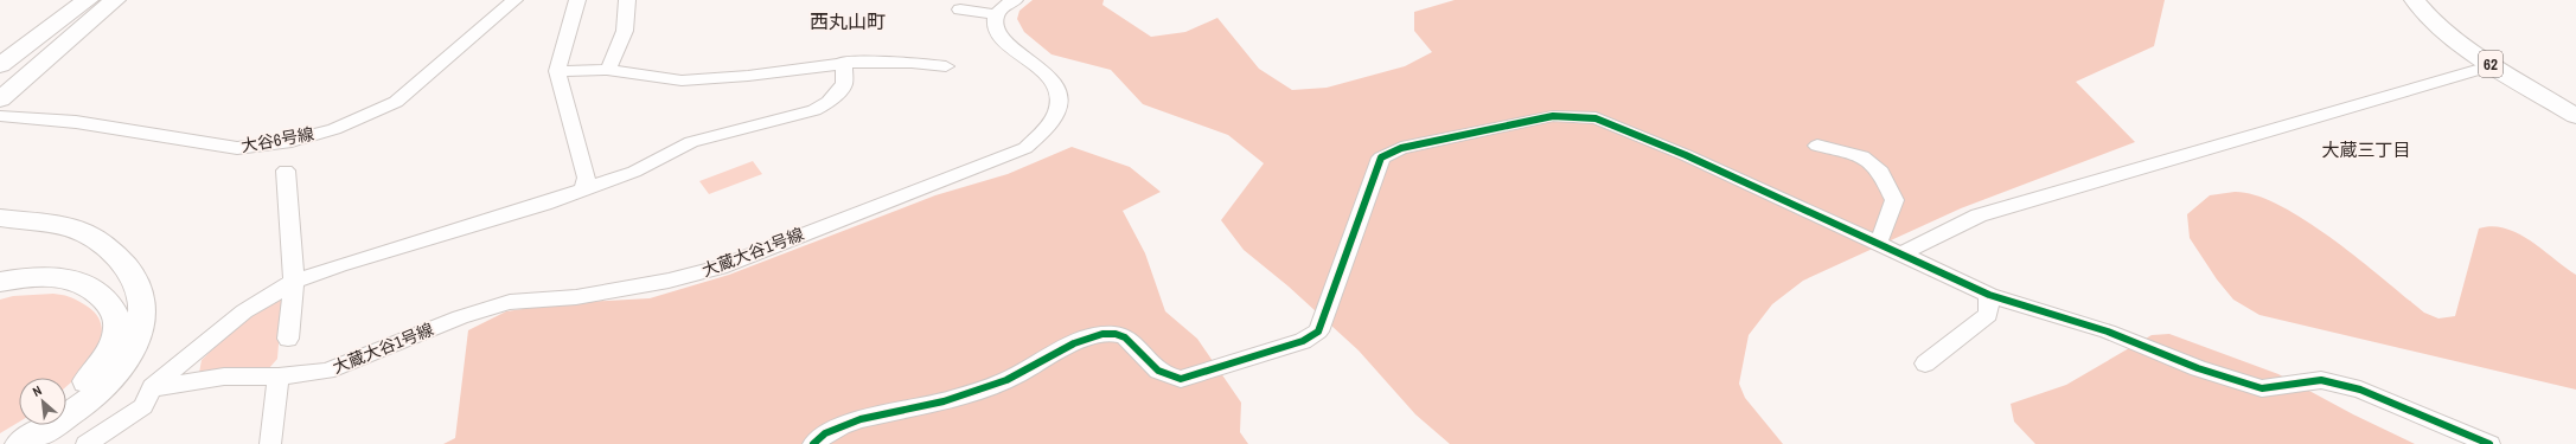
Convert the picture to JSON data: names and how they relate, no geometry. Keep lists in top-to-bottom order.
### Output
{
  "streets": {
    "main road": ["62"],
    "street": ["大谷6号線", "大蔵大谷1号線"]
  },
  "districts": ["西丸山町", "大蔵三丁目"],
  "north": "top left"
}
